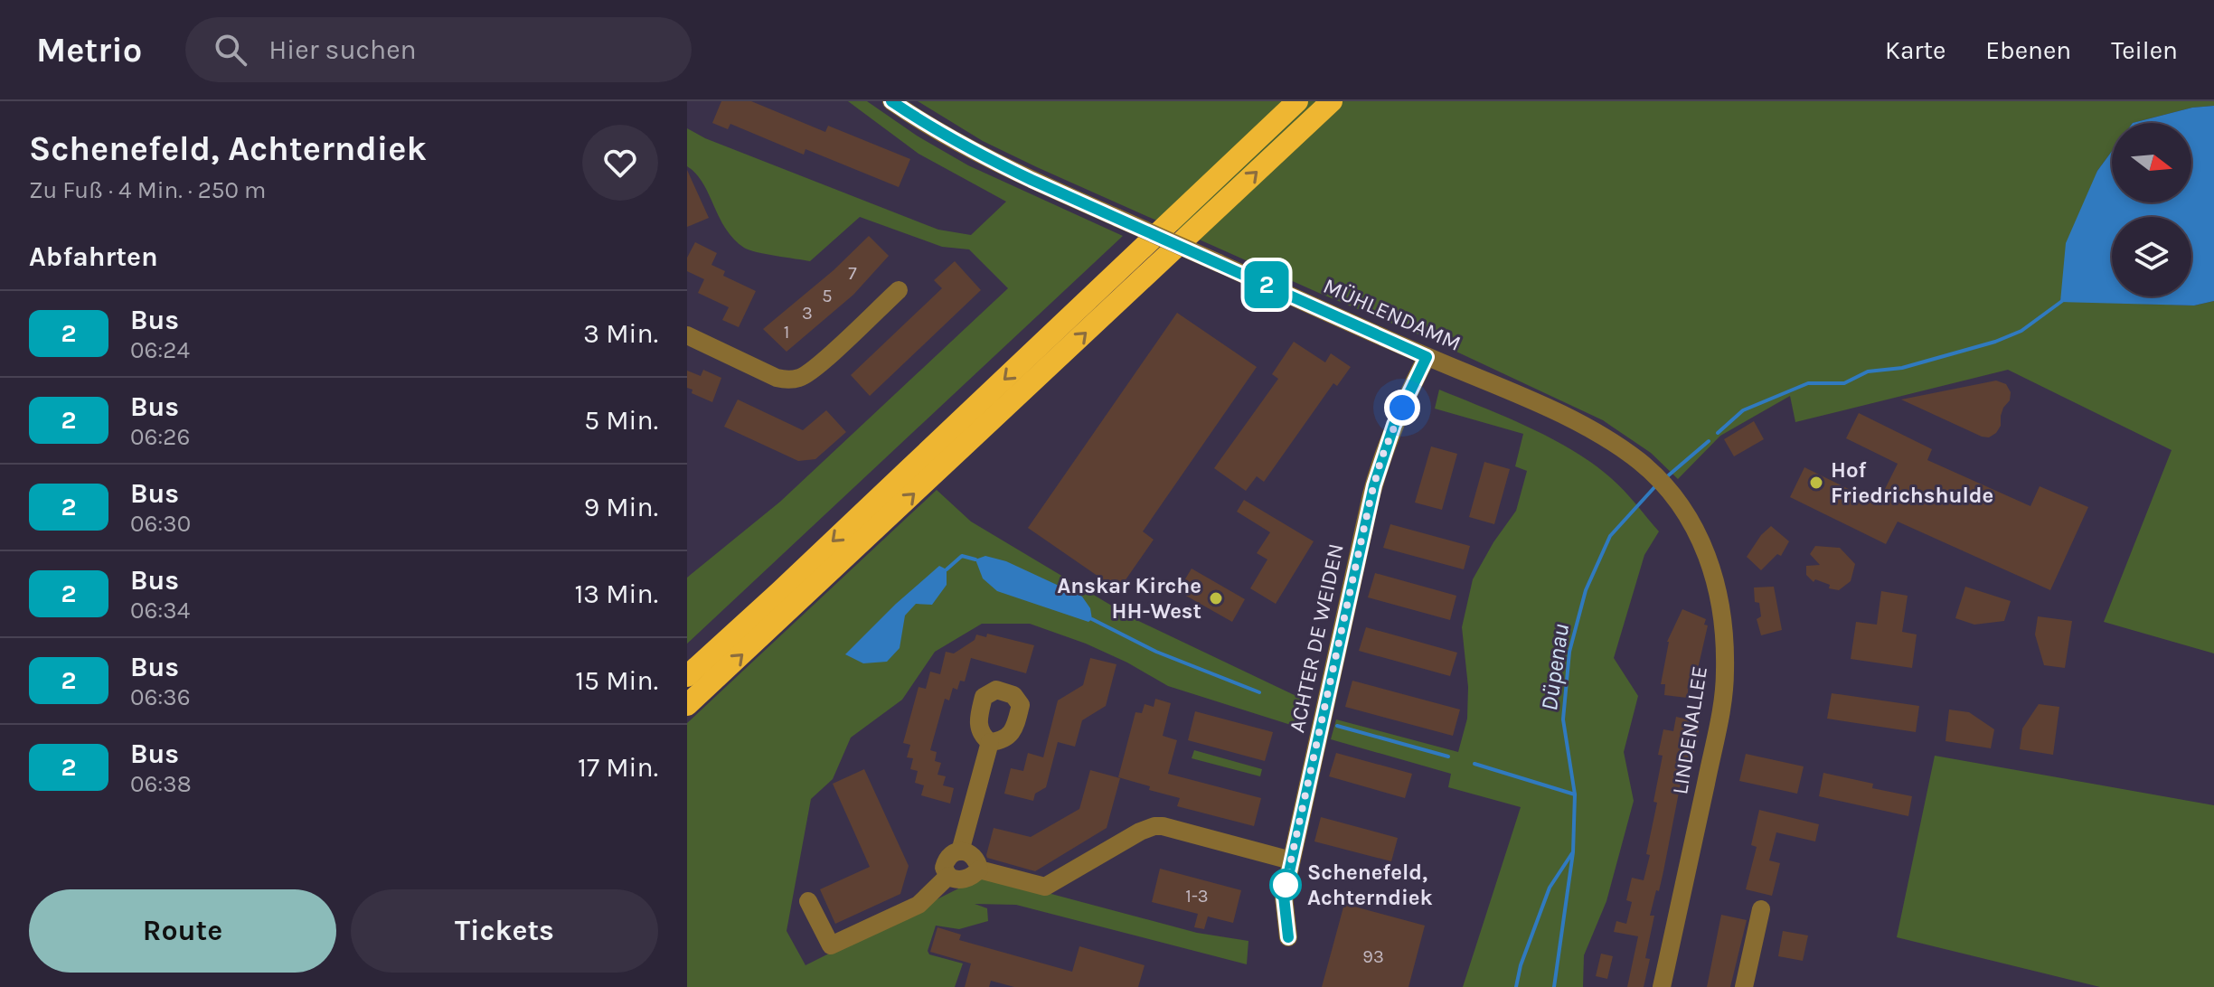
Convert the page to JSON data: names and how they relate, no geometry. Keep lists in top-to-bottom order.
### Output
{
  "streets": {
    "street": ["MÜHLENDAMM", "ACHTER DE WEIDEN", "LINDENALLEE"]
  },
  "crossings": [
    ["MÜHLENDAMM", "ACHTER DE WEIDEN"],
    ["MÜHLENDAMM", "LINDENALLEE"]
  ],
  "water": ["Düpenau"],
  "places": ["Hof Friedrichshulde", "Anskar Kirche HH-West", "Schenefeld, Achterndiek"],
  "lines": ["bus line 2"],
  "house_numbers": [
    "7",
    "5",
    "3",
    "1",
    "1-3",
    "93"
  ],
  "north": "right",
  "page": {
    "header": "Metrio",
    "search": "Hier suchen",
    "nav": ["Karte", "Ebenen", "Teilen"],
    "heading": [
      ["Schenefeld, Achterndiek", "Zu Fuß · 4 Min. · 250 m"],
      "Abfahrten"
    ],
    "on_map": "2",
    "list": [
      {
        "mark": "2",
        "name": "Bus",
        "note": "06:24",
        "value": "3 Min."
      },
      {
        "mark": "2",
        "name": "Bus",
        "note": "06:26",
        "value": "5 Min."
      },
      {
        "mark": "2",
        "name": "Bus",
        "note": "06:30",
        "value": "9 Min."
      },
      {
        "mark": "2",
        "name": "Bus",
        "note": "06:34",
        "value": "13 Min."
      },
      {
        "mark": "2",
        "name": "Bus",
        "note": "06:36",
        "value": "15 Min."
      },
      {
        "mark": "2",
        "name": "Bus",
        "note": "06:38",
        "value": "17 Min."
      }
    ],
    "buttons": ["Route", "Tickets"]
  }
}
